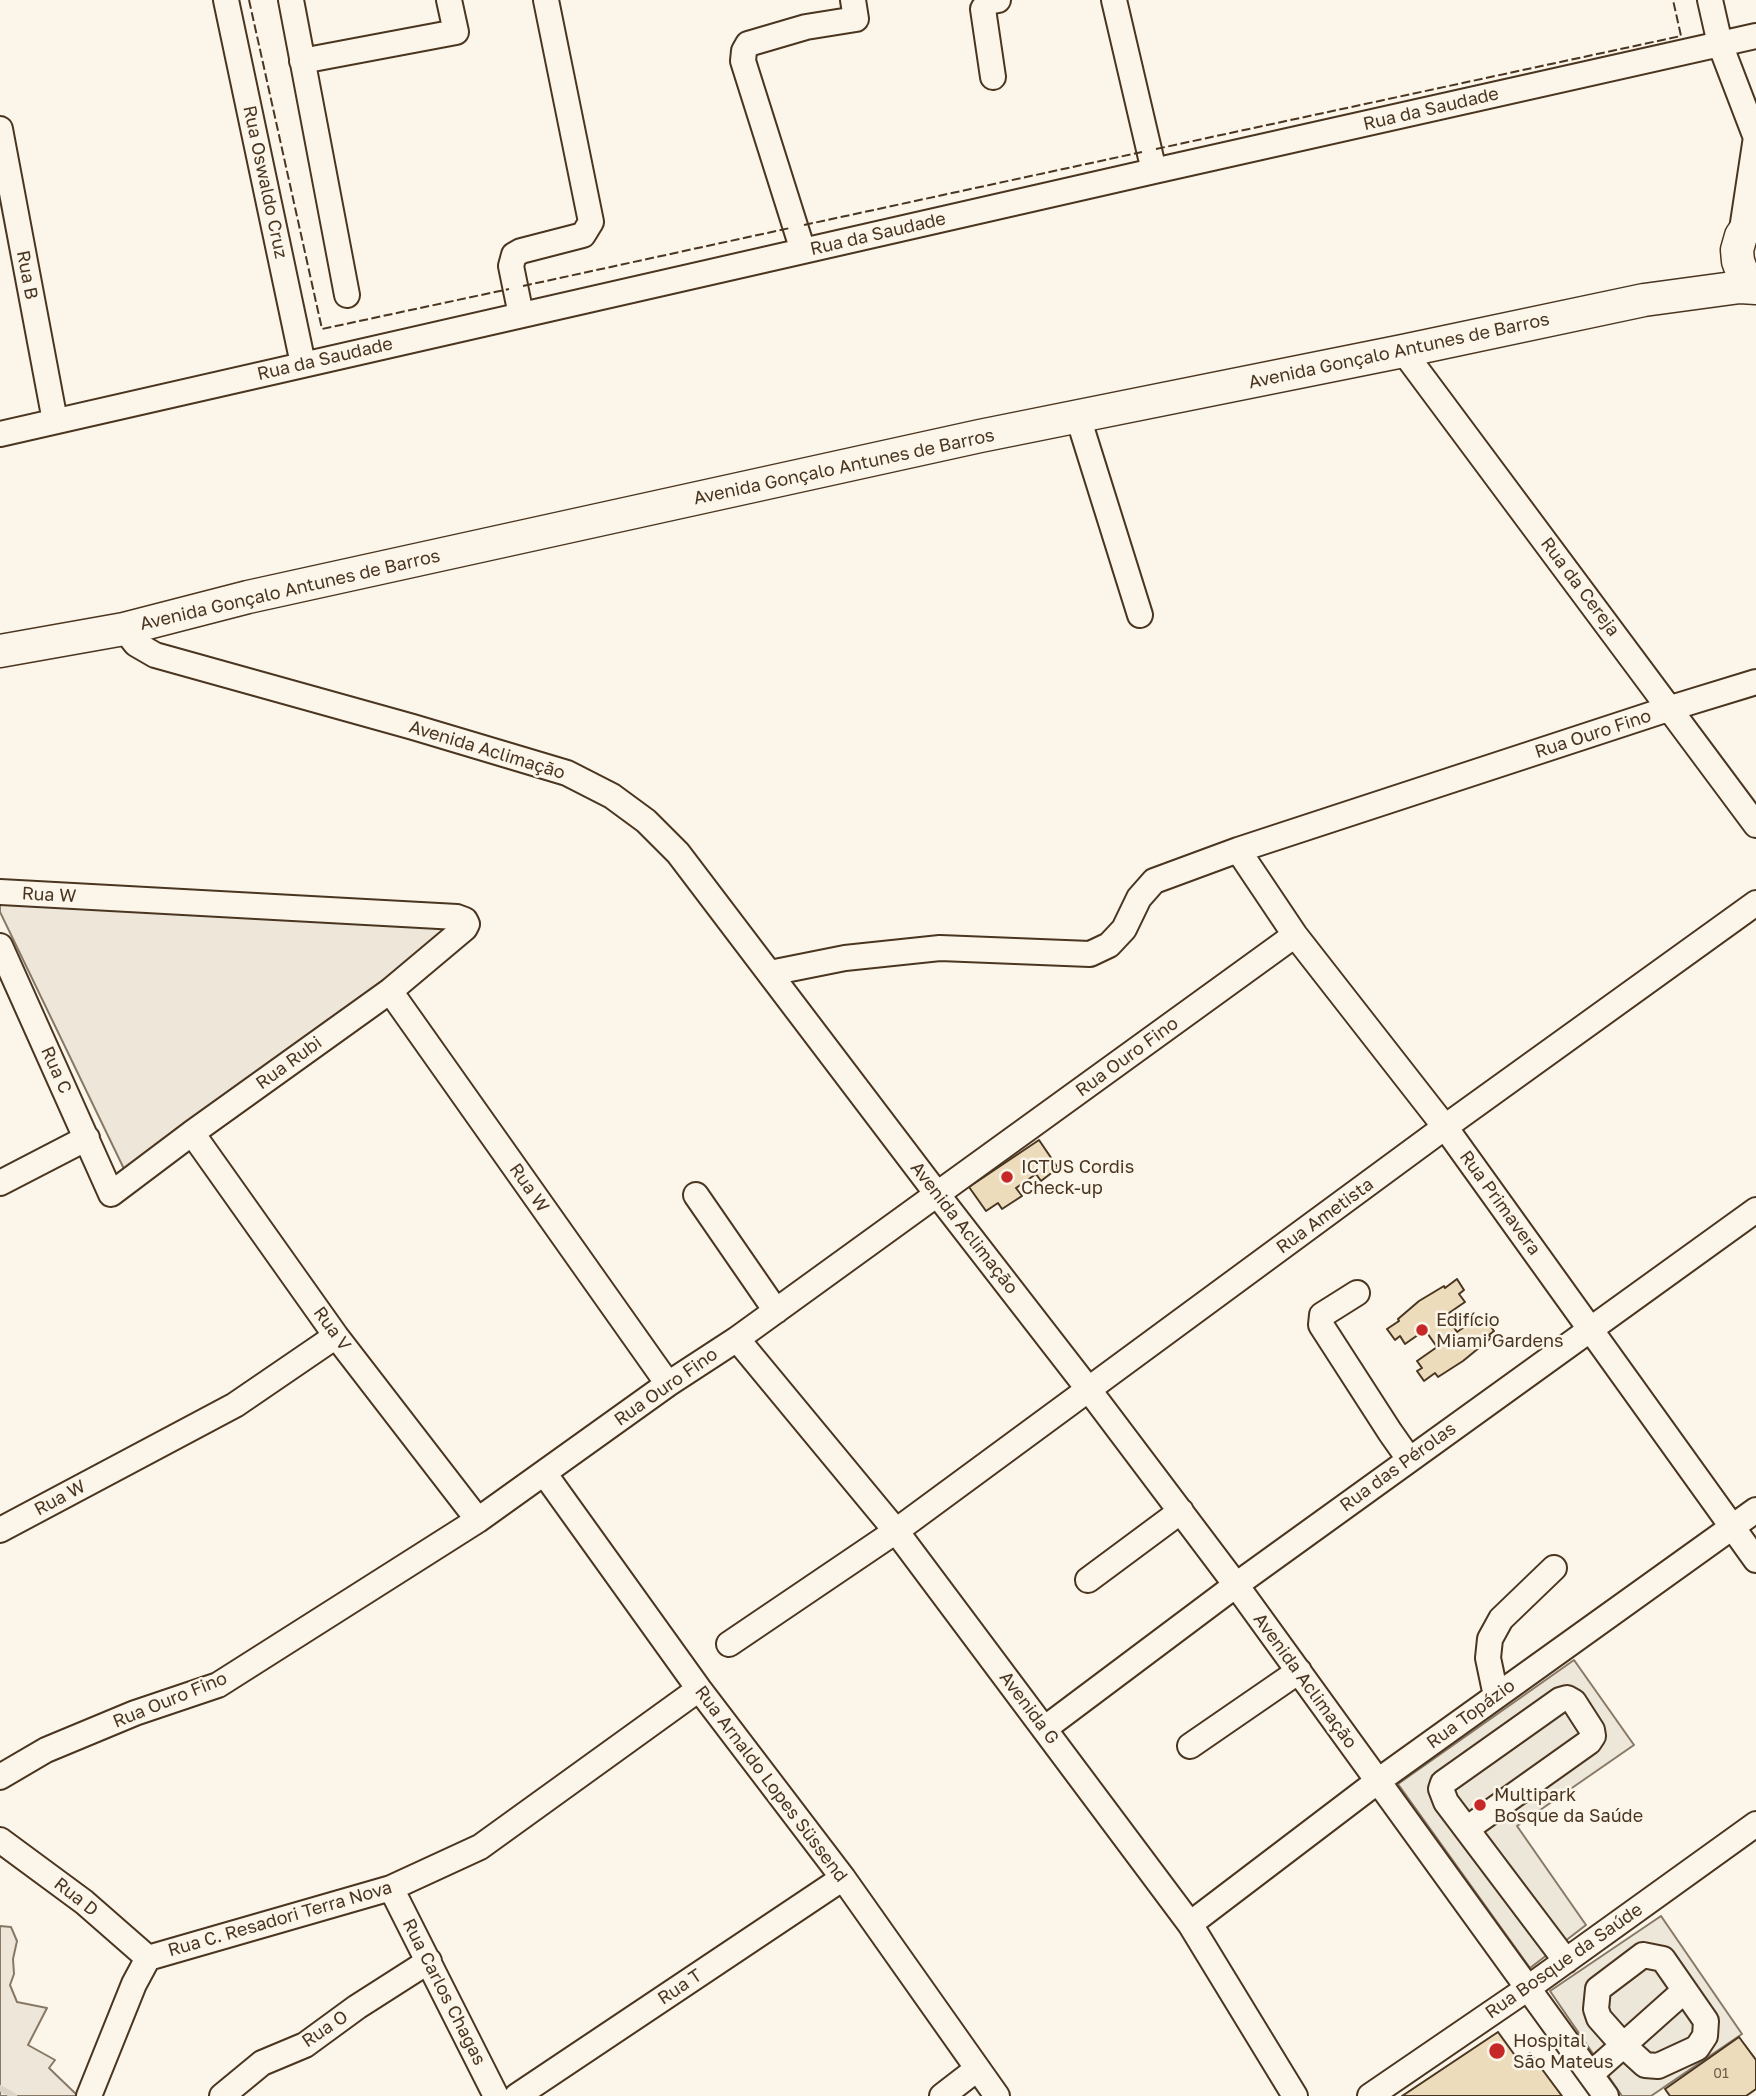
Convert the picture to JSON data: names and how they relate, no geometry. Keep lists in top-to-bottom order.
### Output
{
  "streets": {
    "main road": ["Avenida Gonçalo Antunes de Barros"],
    "street": [
      "Rua da Saudade",
      "Rua Oswaldo Cruz",
      "Rua B",
      "Rua da Cereja",
      "Rua Ouro Fino",
      "Avenida Aclimação",
      "Rua W",
      "Rua Rubi",
      "Rua C",
      "Rua Primavera",
      "Rua Ametista",
      "Rua V",
      "Rua das Pérolas",
      "Avenida G",
      "Rua Topázio",
      "Rua Arnaldo Lopes Süssend",
      "Rua D",
      "Rua C. Resadori Terra Nova",
      "Rua Bosque da Saúde",
      "Rua T",
      "Rua Carlos Chagas",
      "Rua O"
    ]
  },
  "crossings": [
    ["Rua da Saudade", "Rua Oswaldo Cruz"],
    ["Rua da Saudade", "Rua B"],
    ["Avenida Gonçalo Antunes de Barros", "Rua da Cereja"],
    ["Avenida Gonçalo Antunes de Barros", "Avenida Aclimação"],
    ["Rua da Cereja", "Rua Ouro Fino"],
    ["Rua Ouro Fino", "Avenida Aclimação"],
    ["Rua Ouro Fino", "Rua W"],
    ["Rua Ouro Fino", "Rua Primavera"],
    ["Rua Ouro Fino", "Rua V"],
    ["Rua Ouro Fino", "Avenida G"],
    ["Rua Ouro Fino", "Rua Arnaldo Lopes Süssend"],
    ["Avenida Aclimação", "Rua Ametista"],
    ["Avenida Aclimação", "Rua das Pérolas"],
    ["Avenida Aclimação", "Rua Topázio"],
    ["Avenida Aclimação", "Rua Bosque da Saúde"],
    ["Rua W", "Rua Rubi"],
    ["Rua W", "Rua V"],
    ["Rua Rubi", "Rua C"],
    ["Rua Rubi", "Rua V"],
    ["Rua Primavera", "Rua Ametista"],
    ["Rua Primavera", "Rua das Pérolas"],
    ["Rua Primavera", "Rua Topázio"],
    ["Rua Ametista", "Avenida G"],
    ["Rua das Pérolas", "Avenida G"],
    ["Avenida G", "Rua Topázio"],
    ["Rua Arnaldo Lopes Süssend", "Rua C. Resadori Terra Nova"],
    ["Rua Arnaldo Lopes Süssend", "Rua T"],
    ["Rua D", "Rua C. Resadori Terra Nova"],
    ["Rua C. Resadori Terra Nova", "Rua Carlos Chagas"],
    ["Rua Carlos Chagas", "Rua O"]
  ],
  "places": [
    "ICTUS Cordis Check-up",
    "Edifício Miami Gardens",
    "Multipark Bosque da Saúde",
    "Hospital São Mateus"
  ],
  "house_numbers": ["01"]
}
